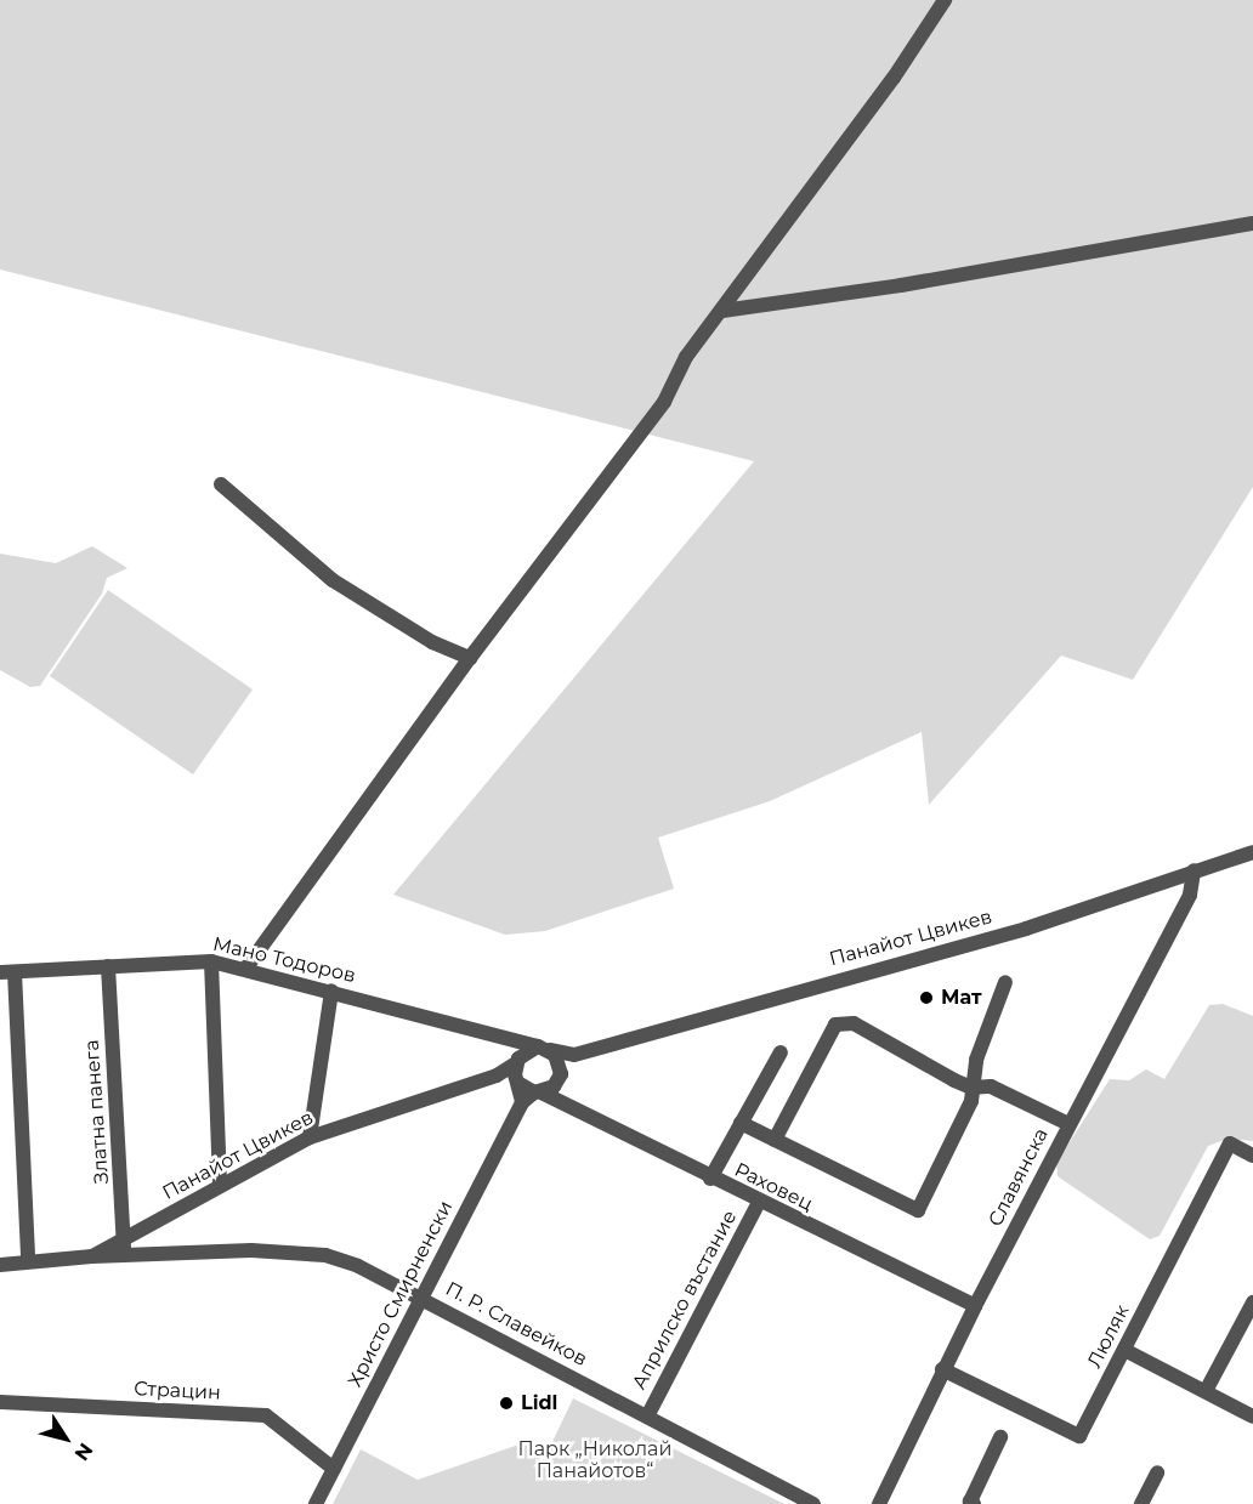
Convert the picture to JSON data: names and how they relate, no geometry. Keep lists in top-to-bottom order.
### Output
{
  "streets": {
    "street": [
      "Панайот Цвикев",
      "Мано Тодоров",
      "Златна панега",
      "Славянска",
      "Раховец",
      "Христо Смирненски",
      "Априлско въстание",
      "П. Р. Славейков",
      "Люляк",
      "Страцин"
    ]
  },
  "crossings": [
    ["Панайот Цвикев", "Мано Тодоров"],
    ["Панайот Цвикев", "Златна панега"],
    ["Панайот Цвикев", "Славянска"],
    ["Панайот Цвикев", "П. Р. Славейков"],
    ["Мано Тодоров", "Златна панега"],
    ["Златна панега", "П. Р. Славейков"],
    ["Славянска", "Раховец"],
    ["Славянска", "Люляк"],
    ["Раховец", "Христо Смирненски"],
    ["Раховец", "Априлско въстание"],
    ["Христо Смирненски", "П. Р. Славейков"],
    ["Христо Смирненски", "Страцин"],
    ["Априлско въстание", "П. Р. Славейков"]
  ],
  "parks": ["Парк „Николай Панайотов“"],
  "places": ["Мат", "Lidl"],
  "north": "bottom right"
}
